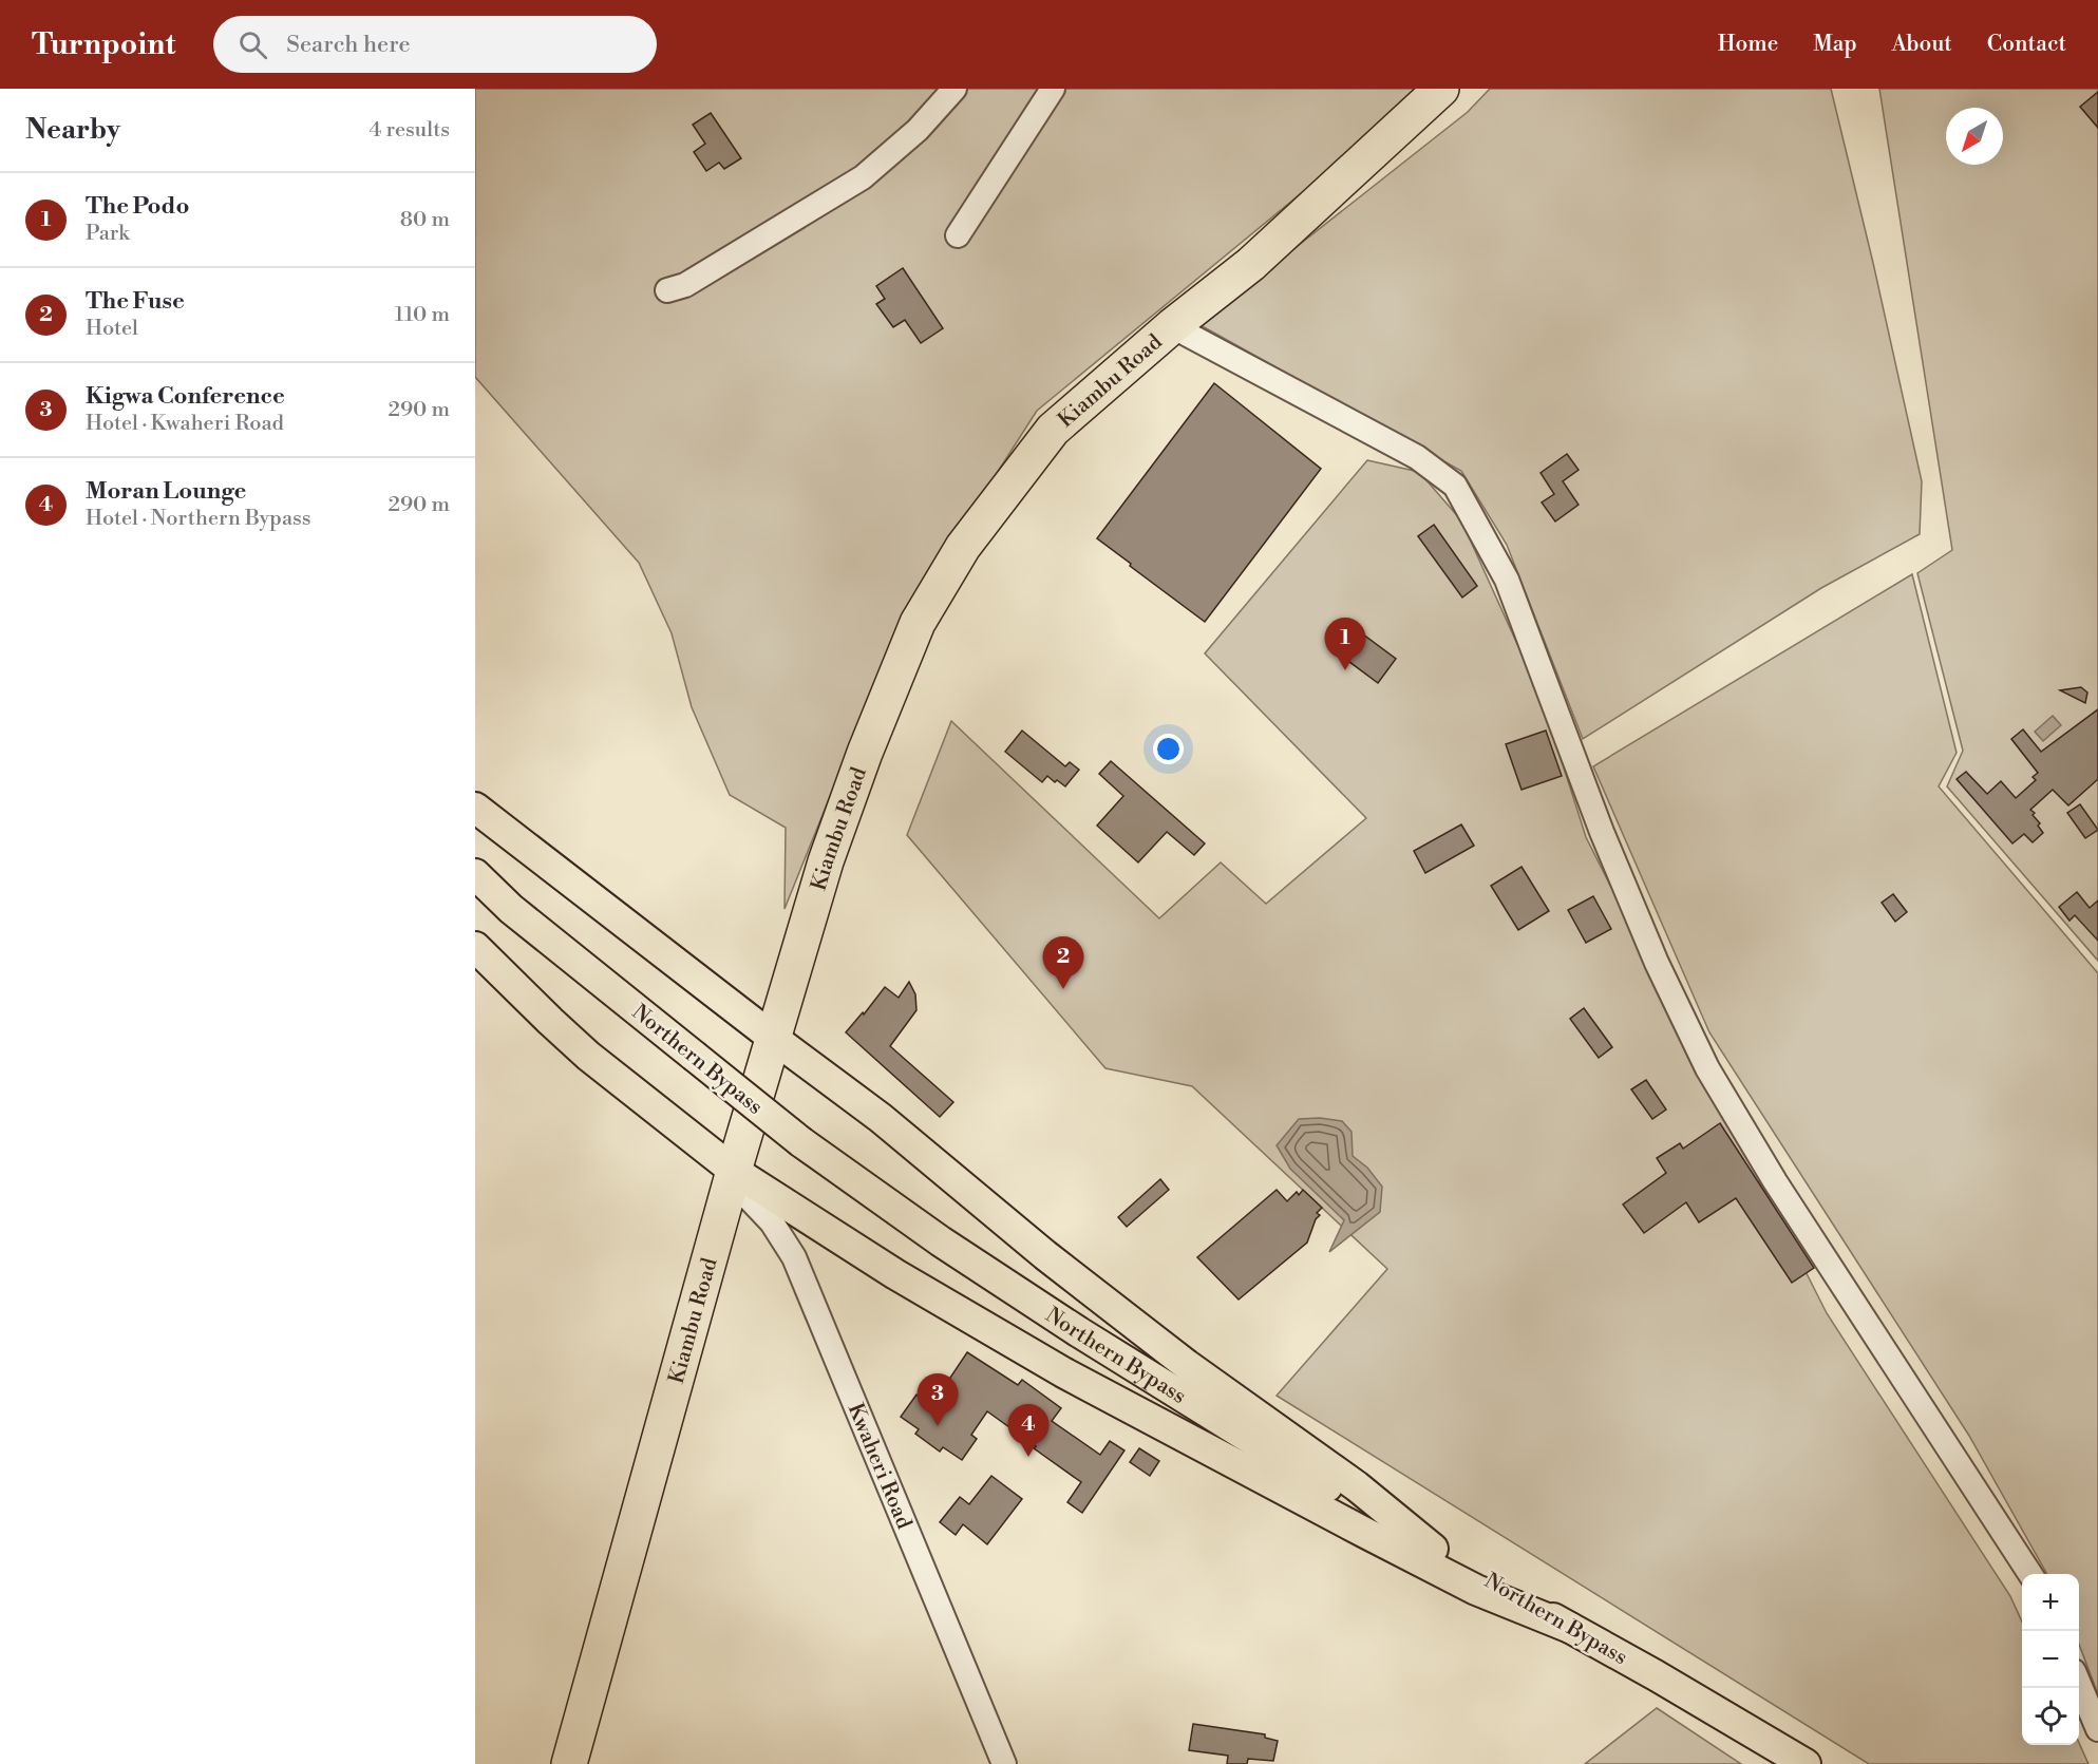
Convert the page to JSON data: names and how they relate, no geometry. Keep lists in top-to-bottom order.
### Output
{
  "streets": {
    "highway": ["Kiambu Road"],
    "main road": ["Northern Bypass"],
    "street": ["Kwaheri Road"]
  },
  "crossings": [
    ["Kiambu Road", "Kwaheri Road"]
  ],
  "north": "bottom left",
  "page": {
    "header": "Turnpoint",
    "search": "Search here",
    "nav": [
      "Home",
      "Map",
      "About",
      "Contact"
    ],
    "heading": ["Nearby", "4 results"],
    "list": [
      {
        "mark": "1",
        "name": "The Podo",
        "note": "Park",
        "value": "80 m"
      },
      {
        "mark": "2",
        "name": "The Fuse",
        "note": "Hotel",
        "value": "110 m"
      },
      {
        "mark": "3",
        "name": "Kigwa Conference",
        "note": "Hotel · Kwaheri Road",
        "value": "290 m"
      },
      {
        "mark": "4",
        "name": "Moran Lounge",
        "note": "Hotel · Northern Bypass",
        "value": "290 m"
      }
    ],
    "pins": [
      "1",
      "2",
      "3",
      "4"
    ],
    "map_buttons": ["+", "−"]
  }
}
